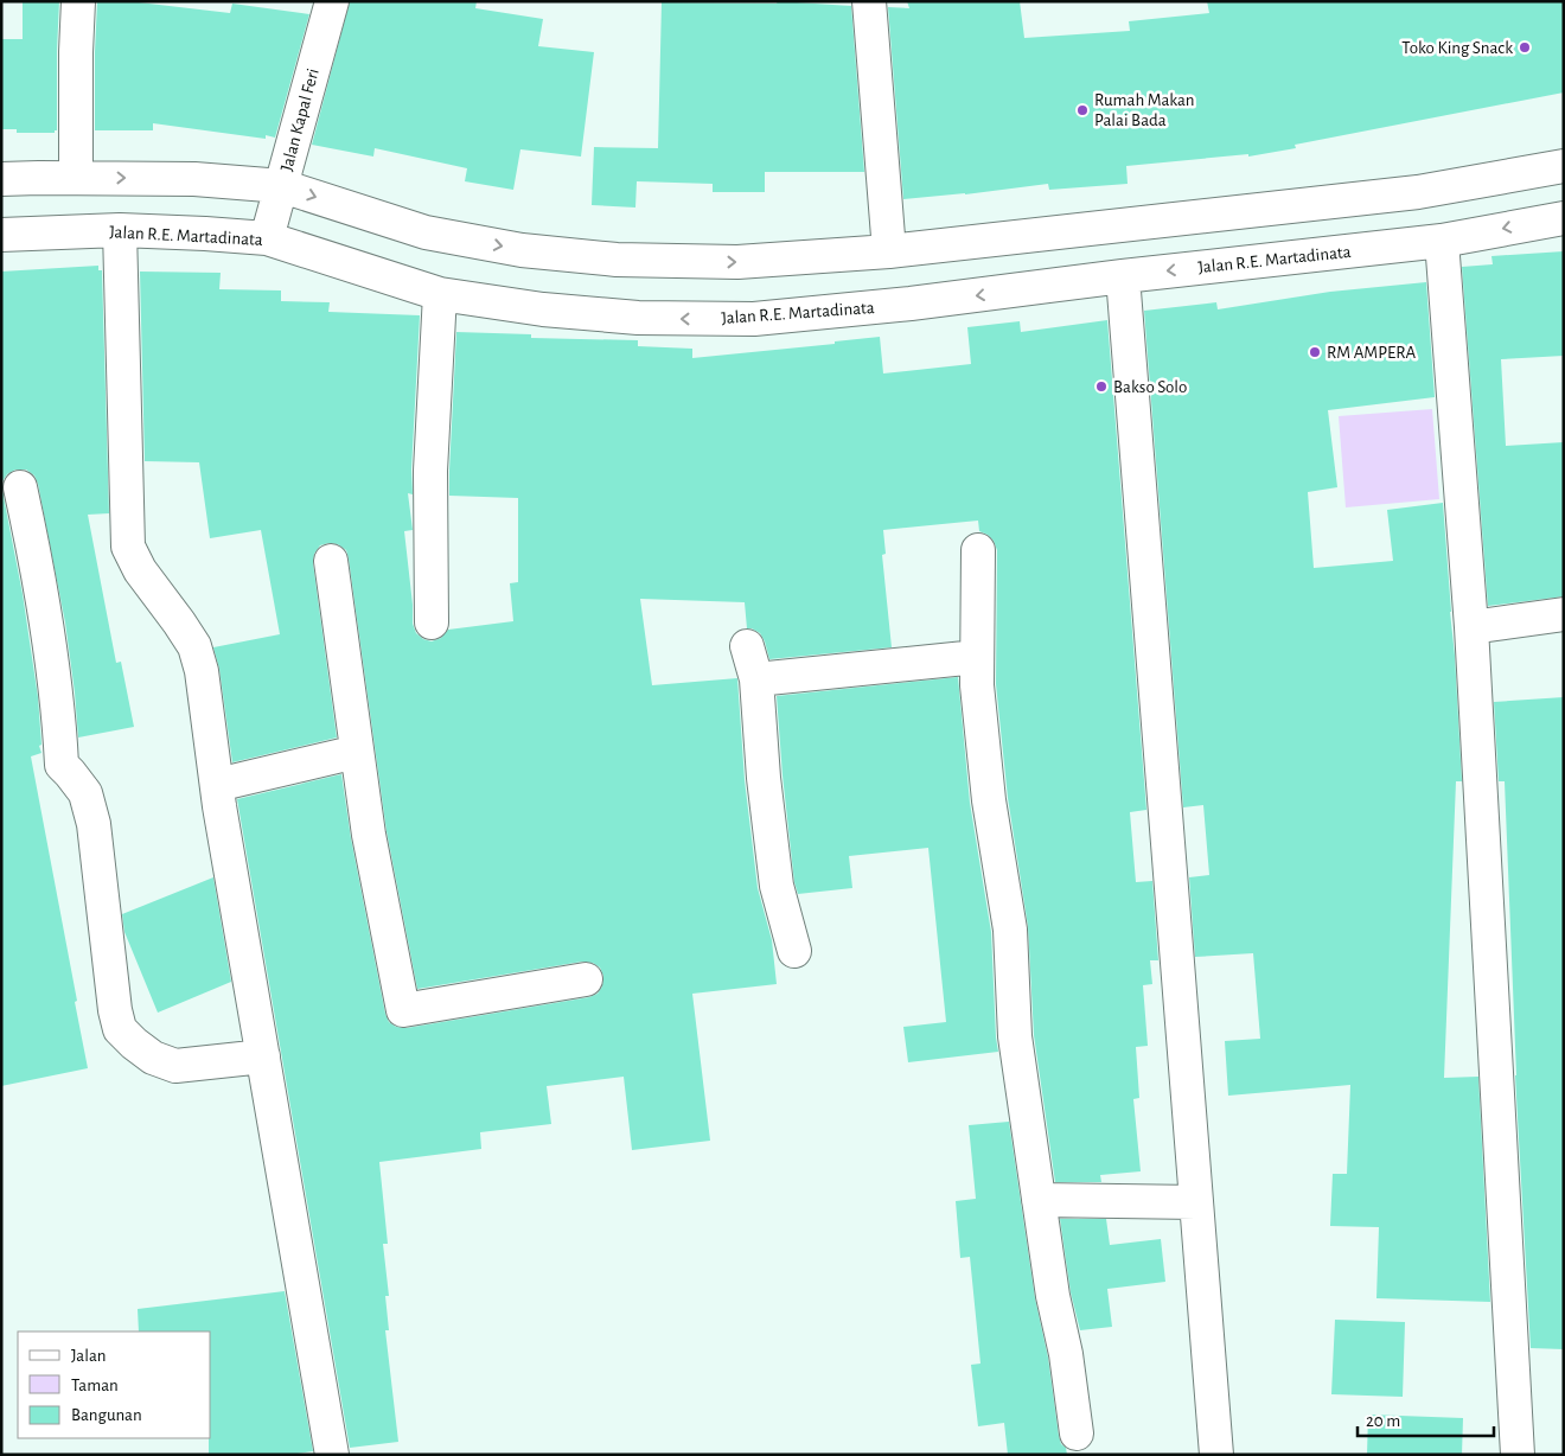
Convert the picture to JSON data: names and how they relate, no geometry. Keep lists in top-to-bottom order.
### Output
{
  "streets": {
    "street": ["Jalan Kapal Feri", "Jalan R.E. Martadinata"]
  },
  "crossings": [
    ["Jalan Kapal Feri", "Jalan R.E. Martadinata"]
  ],
  "places": [
    "Toko King Snack",
    "Rumah Makan Palai Bada",
    "RM AMPERA",
    "Bakso Solo"
  ],
  "legend": ["Jalan", "Taman", "Bangunan"],
  "scale_bar": "20 m"
}
